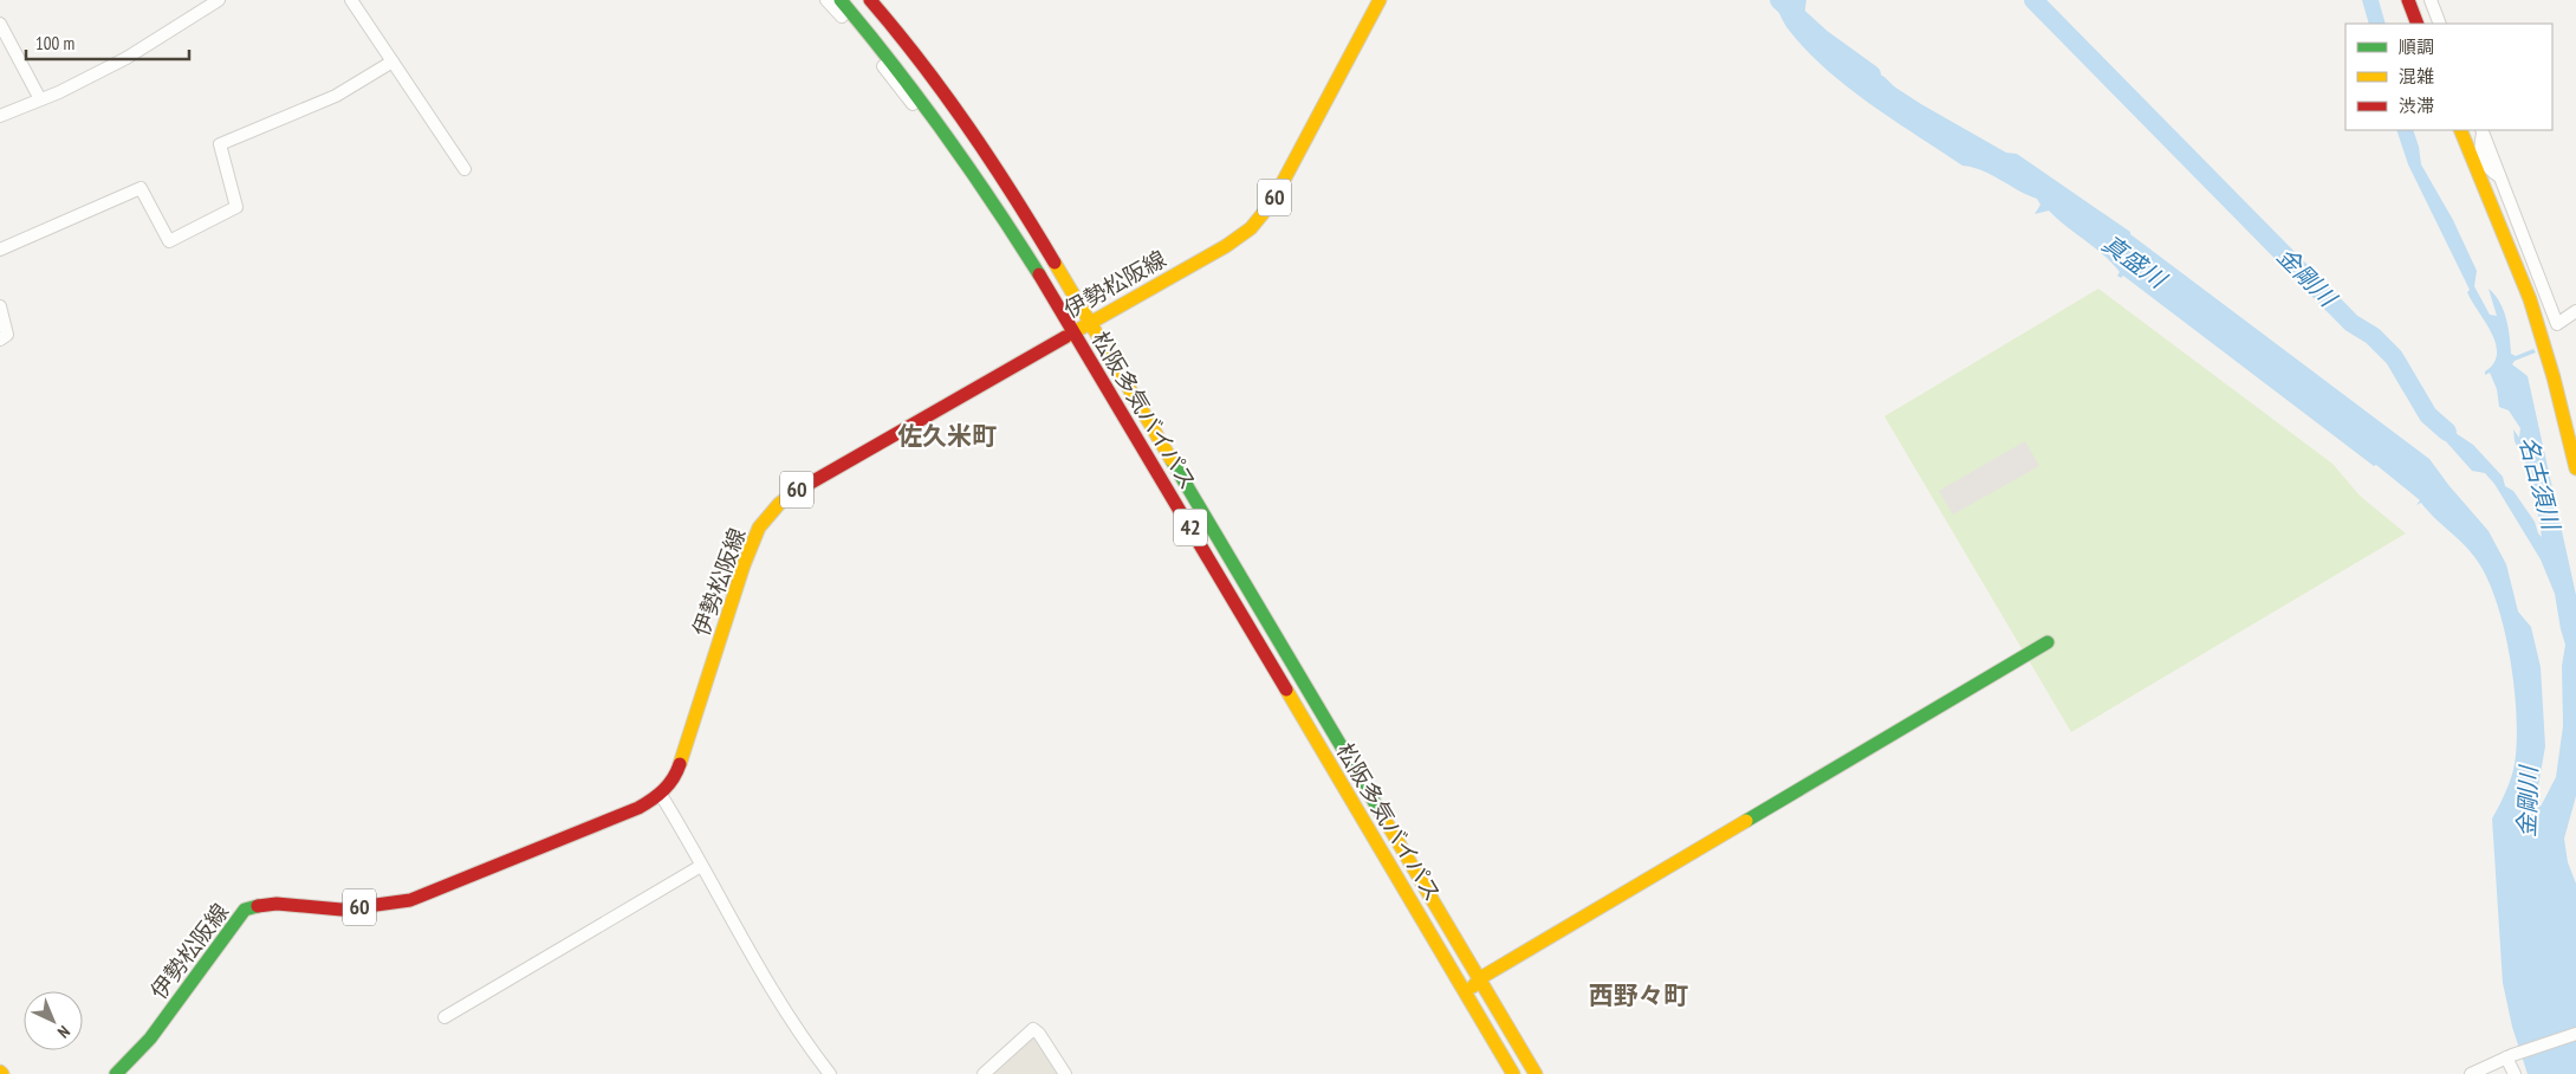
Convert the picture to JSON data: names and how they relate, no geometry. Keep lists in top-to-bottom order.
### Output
{
  "streets": {
    "main road": [
      "60",
      "伊勢松阪線",
      "松阪多気バイパス",
      "42"
    ]
  },
  "crossings": [
    ["伊勢松阪線", "松阪多気バイパス"]
  ],
  "districts": ["佐久米町", "西野々町"],
  "water": ["真盛川", "金剛川", "名古須川"],
  "legend": ["順調", "混雑", "渋滞"],
  "scale_bar": "100 m",
  "north": "bottom right"
}
